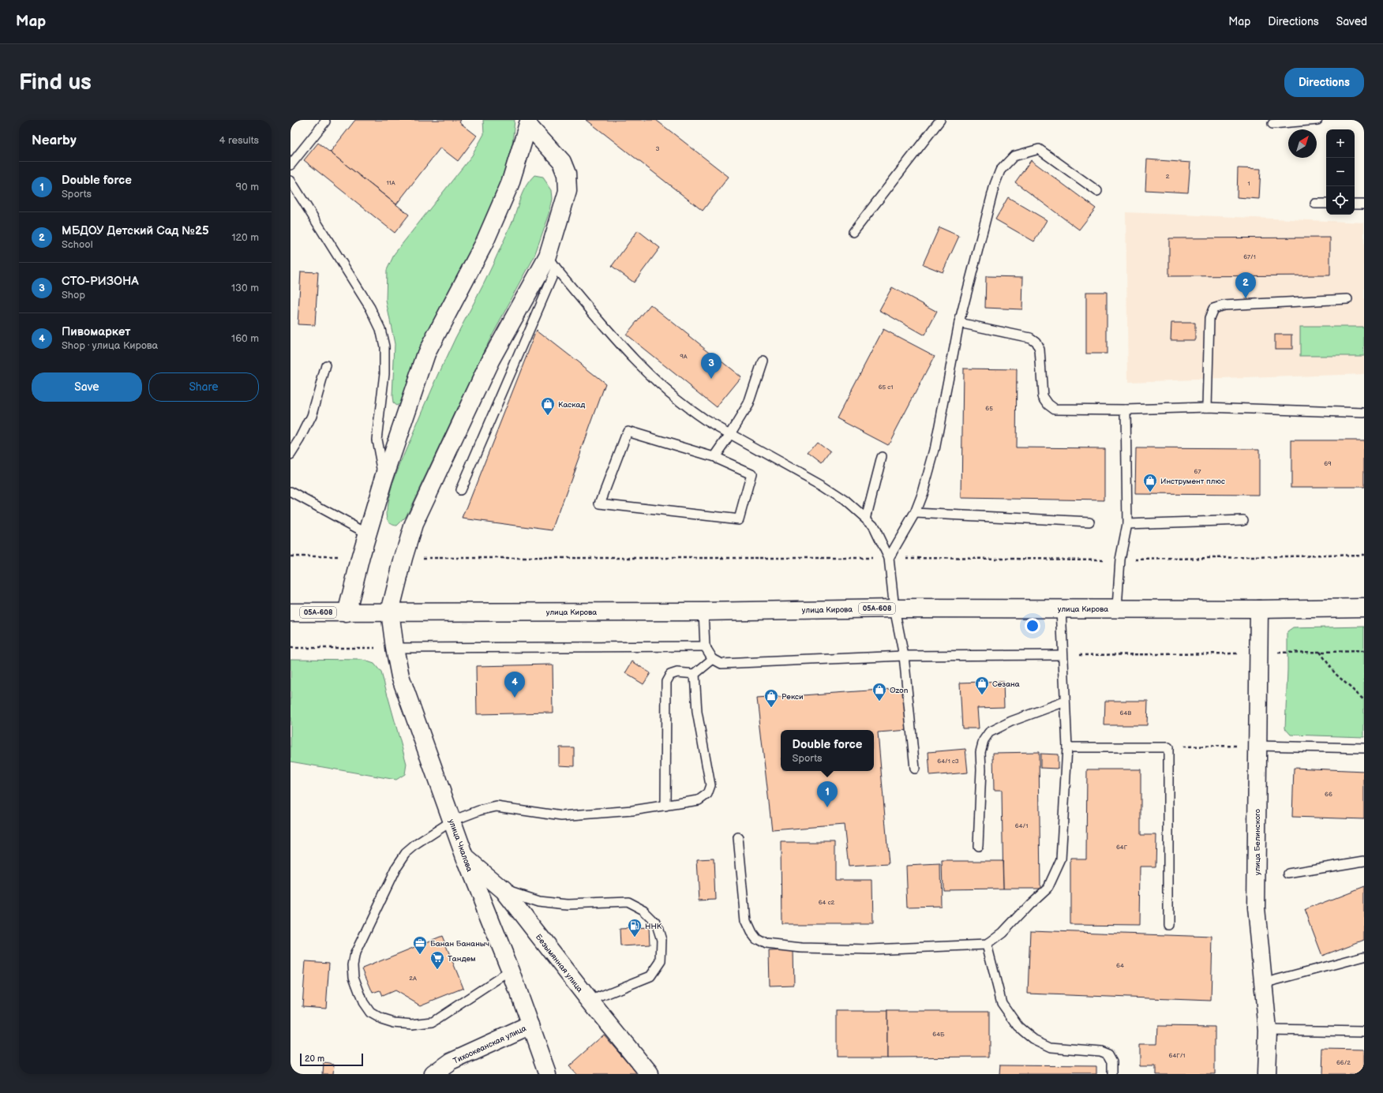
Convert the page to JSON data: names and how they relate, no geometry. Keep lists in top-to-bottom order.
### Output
{
  "streets": {
    "street": [
      "05А-608",
      "улица Кирова",
      "улица Белинского",
      "улица Чкалова",
      "Безымянная улица",
      "Тихоокеанская улица"
    ]
  },
  "crossings": [
    ["улица Кирова", "улица Белинского"],
    ["улица Кирова", "улица Чкалова"],
    ["улица Чкалова", "Безымянная улица"],
    ["улица Чкалова", "Тихоокеанская улица"]
  ],
  "places": {
    "shop": [
      "Каскад",
      "Инструмент плюс",
      "Сезана",
      "Ozon",
      "Рекси"
    ],
    "fuel station": ["ННК"],
    "office": ["Банан Бананыч"],
    "supermarket": ["Тандем"]
  },
  "house_numbers": [
    "3",
    "2",
    "11А",
    "1",
    "67/1",
    "9А",
    "65 с1",
    "65",
    "69",
    "67",
    "64В",
    "64/1 с3",
    "66",
    "64/1",
    "64Г",
    "64 с2",
    "64",
    "2А",
    "64Б",
    "64Г/1",
    "66/2"
  ],
  "scale_bar": "20 m",
  "north": "top right",
  "page": {
    "header": "Map",
    "nav": ["Map", "Directions", "Saved"],
    "buttons": [
      "Directions",
      ["Save", "Share"]
    ],
    "title": "Find us",
    "heading": ["Nearby", "4 results"],
    "map_buttons": ["+", "−"],
    "list": [
      {
        "mark": "1",
        "name": "Double force",
        "note": "Sports",
        "value": "90 m"
      },
      {
        "mark": "2",
        "name": "МБДОУ Детский Сад №25",
        "note": "School",
        "value": "120 m"
      },
      {
        "mark": "3",
        "name": "СТО-РИЗОНА",
        "note": "Shop",
        "value": "130 m"
      },
      {
        "mark": "4",
        "name": "Пивомаркет",
        "note": "Shop · улица Кирова",
        "value": "160 m"
      }
    ],
    "pins": [
      "2",
      "3",
      "4",
      "1"
    ],
    "popup": ["Double force", "Sports"],
    "scale": "20 m"
  }
}
